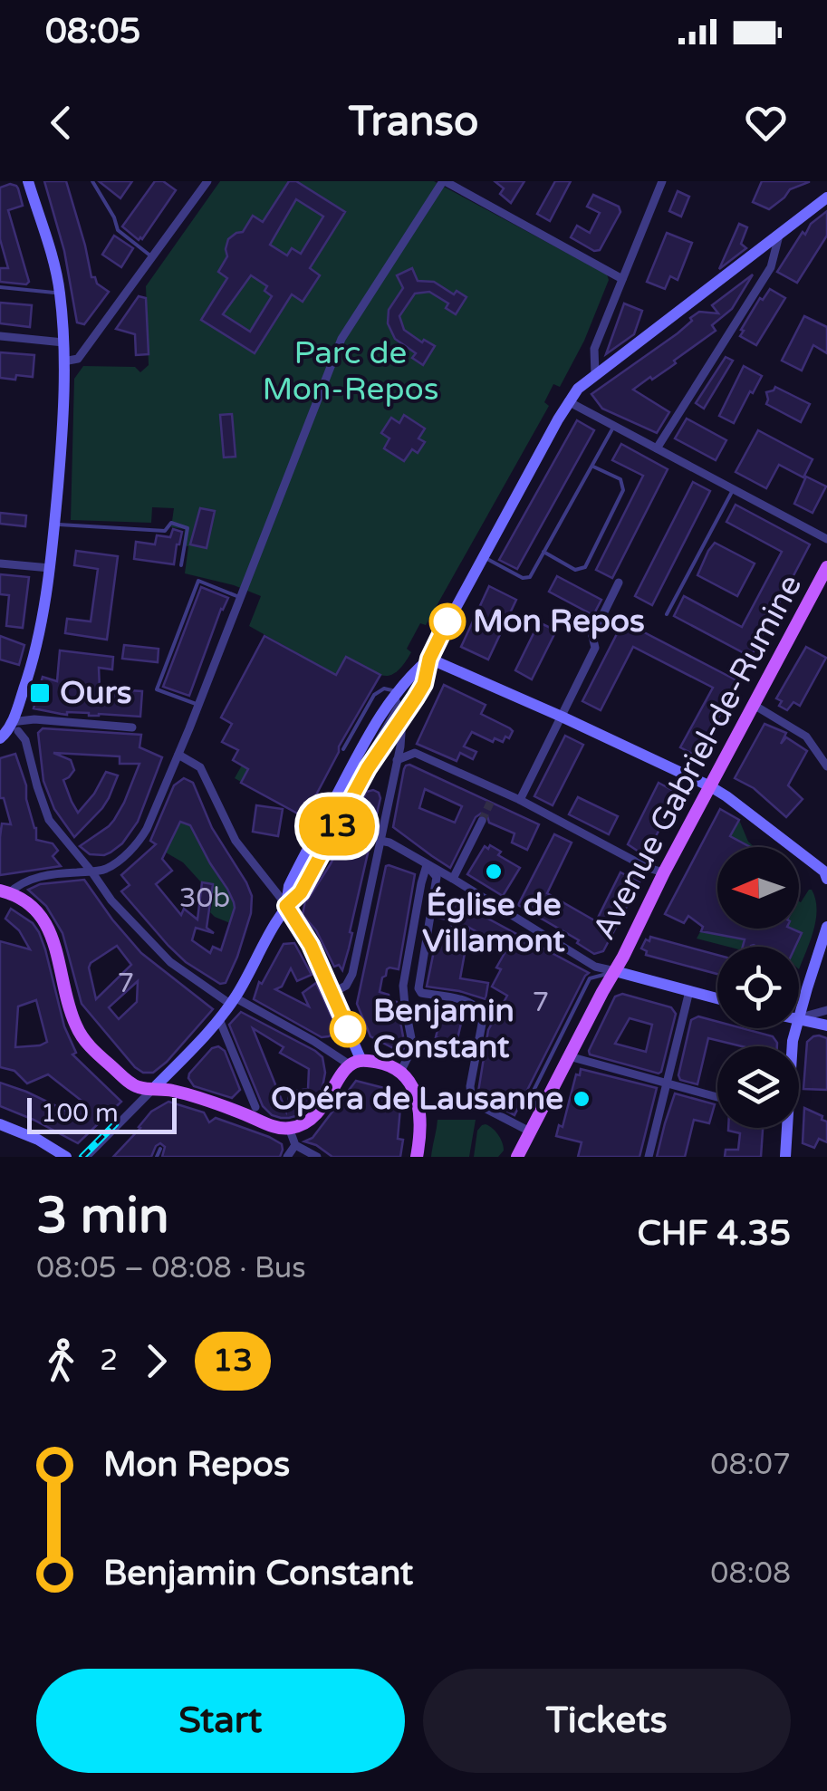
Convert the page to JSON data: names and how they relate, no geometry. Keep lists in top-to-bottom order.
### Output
{
  "streets": {
    "main road": ["Avenue Gabriel-de-Rumine"]
  },
  "parks": ["Parc de Mon-Repos"],
  "places": {
    "other": [
      "Mon Repos",
      "Église de Villamont",
      "Benjamin Constant",
      "Opéra de Lausanne"
    ],
    "transit": ["Ours"]
  },
  "lines": ["bus line 13"],
  "house_numbers": ["30b", "7", "7"],
  "scale_bar": "100 m",
  "north": "left",
  "page": {
    "status": "08:05",
    "header": "Transo",
    "on_map": "13",
    "scale": "100 m",
    "heading": ["3 min", "08:05 – 08:08 · Bus", "CHF 4.35"],
    "legs": ["2", "13"],
    "list": [
      {
        "name": "Mon Repos",
        "value": "08:07"
      },
      {
        "name": "Benjamin Constant",
        "value": "08:08"
      }
    ],
    "buttons": ["Start", "Tickets"]
  }
}
